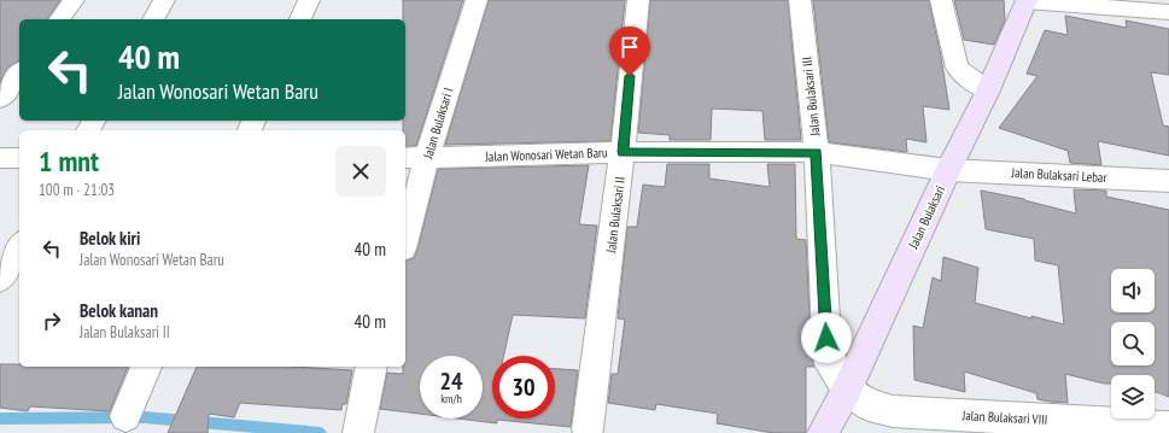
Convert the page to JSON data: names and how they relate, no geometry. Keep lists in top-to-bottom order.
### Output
{
  "streets": {
    "street": [
      "Jalan Bulaksari III",
      "Jalan Bulaksari I",
      "Jalan Wonosari Wetan Baru",
      "Jalan Bulaksari Lebar",
      "Jalan Bulaksari II",
      "Jalan Bulaksari",
      "Jalan Bulaksari VIII"
    ]
  },
  "crossings": [
    ["Jalan Bulaksari III", "Jalan Wonosari Wetan Baru"],
    ["Jalan Bulaksari III", "Jalan Bulaksari"],
    ["Jalan Bulaksari III", "Jalan Bulaksari VIII"],
    ["Jalan Bulaksari I", "Jalan Wonosari Wetan Baru"],
    ["Jalan Wonosari Wetan Baru", "Jalan Bulaksari Lebar"],
    ["Jalan Wonosari Wetan Baru", "Jalan Bulaksari II"],
    ["Jalan Wonosari Wetan Baru", "Jalan Bulaksari"],
    ["Jalan Bulaksari Lebar", "Jalan Bulaksari"],
    ["Jalan Bulaksari", "Jalan Bulaksari VIII"]
  ],
  "page": {
    "turn": ["40 m", "Jalan Wonosari Wetan Baru"],
    "heading": ["1 mnt", "100 m · 21:03"],
    "list": [
      {
        "name": "Belok kiri",
        "note": "Jalan Wonosari Wetan Baru",
        "value": "40 m"
      },
      {
        "name": "Belok kanan",
        "note": "Jalan Bulaksari II",
        "value": "40 m"
      }
    ],
    "speed": "24 km/h",
    "limit": "30"
  }
}
